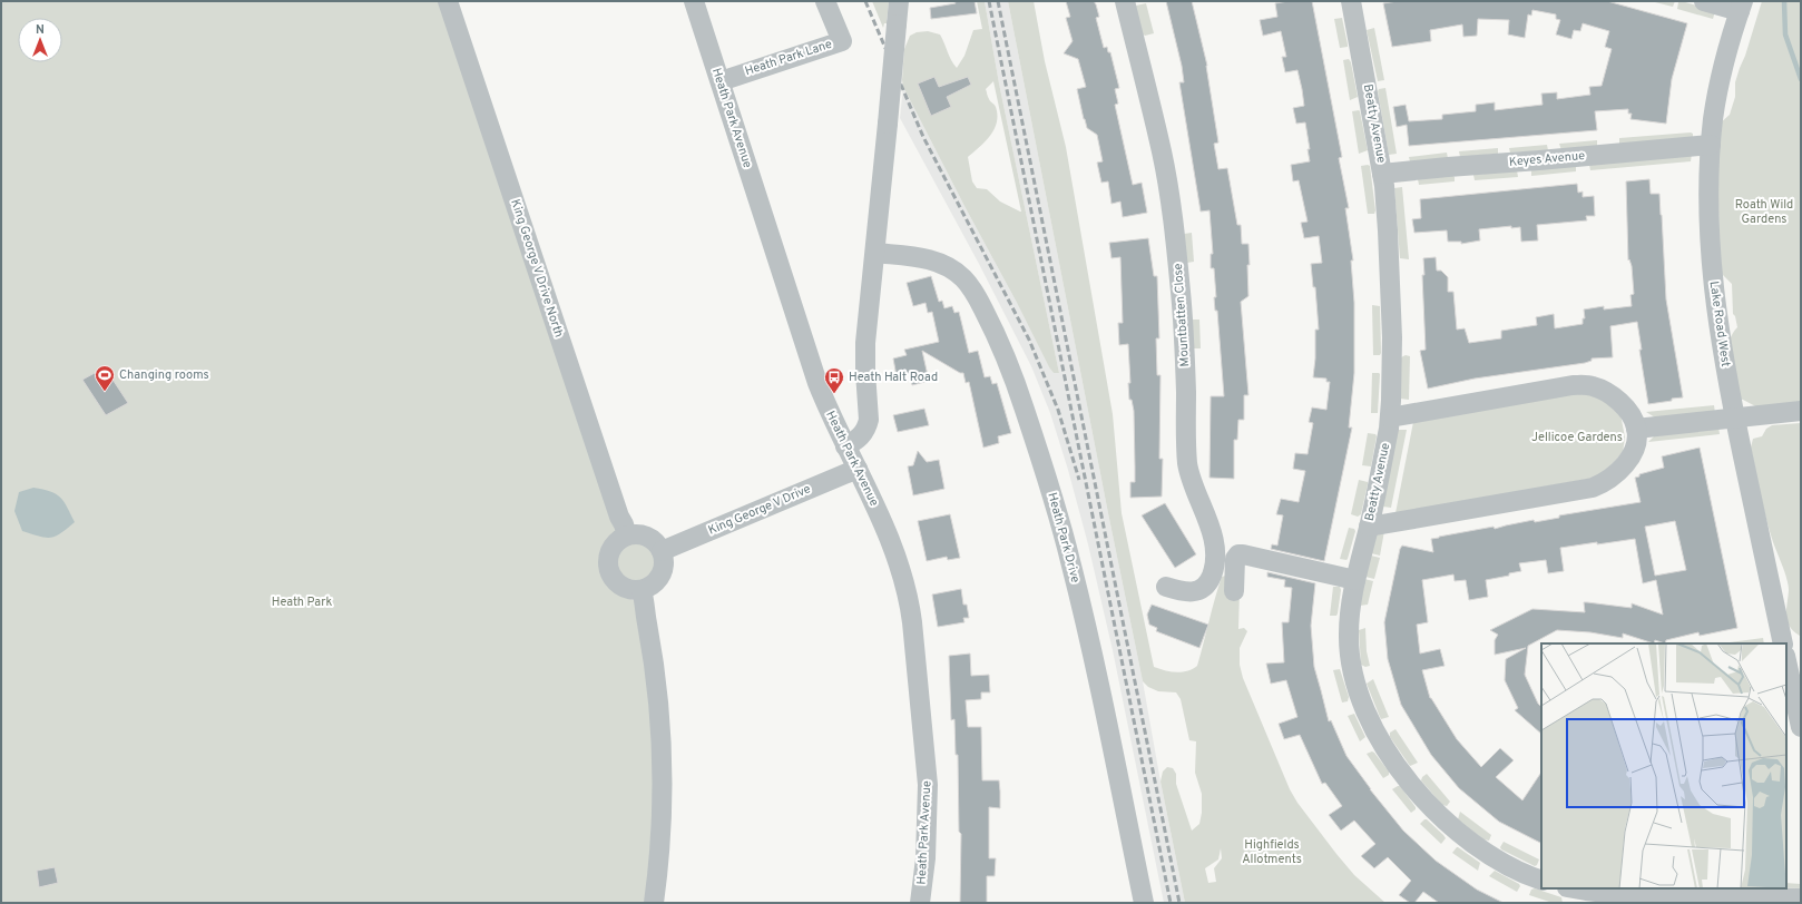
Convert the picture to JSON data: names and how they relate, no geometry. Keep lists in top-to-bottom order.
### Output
{
  "streets": {
    "street": [
      "Heath Park Lane",
      "Heath Park Avenue",
      "Beatty Avenue",
      "Keyes Avenue",
      "King George V Drive North",
      "Mountbatten Close",
      "Lake Road West",
      "King George V Drive",
      "Heath Park Drive"
    ]
  },
  "crossings": [
    ["Heath Park Lane", "Heath Park Avenue"],
    ["Heath Park Avenue", "King George V Drive"],
    ["Beatty Avenue", "Keyes Avenue"],
    ["Keyes Avenue", "Lake Road West"],
    ["King George V Drive North", "King George V Drive"]
  ],
  "parks": [
    "Roath Wild Gardens",
    "Jellicoe Gardens",
    "Heath Park",
    "Highfields Allotments"
  ],
  "places": {
    "sports": ["Changing rooms"],
    "bus stop": ["Heath Halt Road"]
  },
  "north": "top"
}
